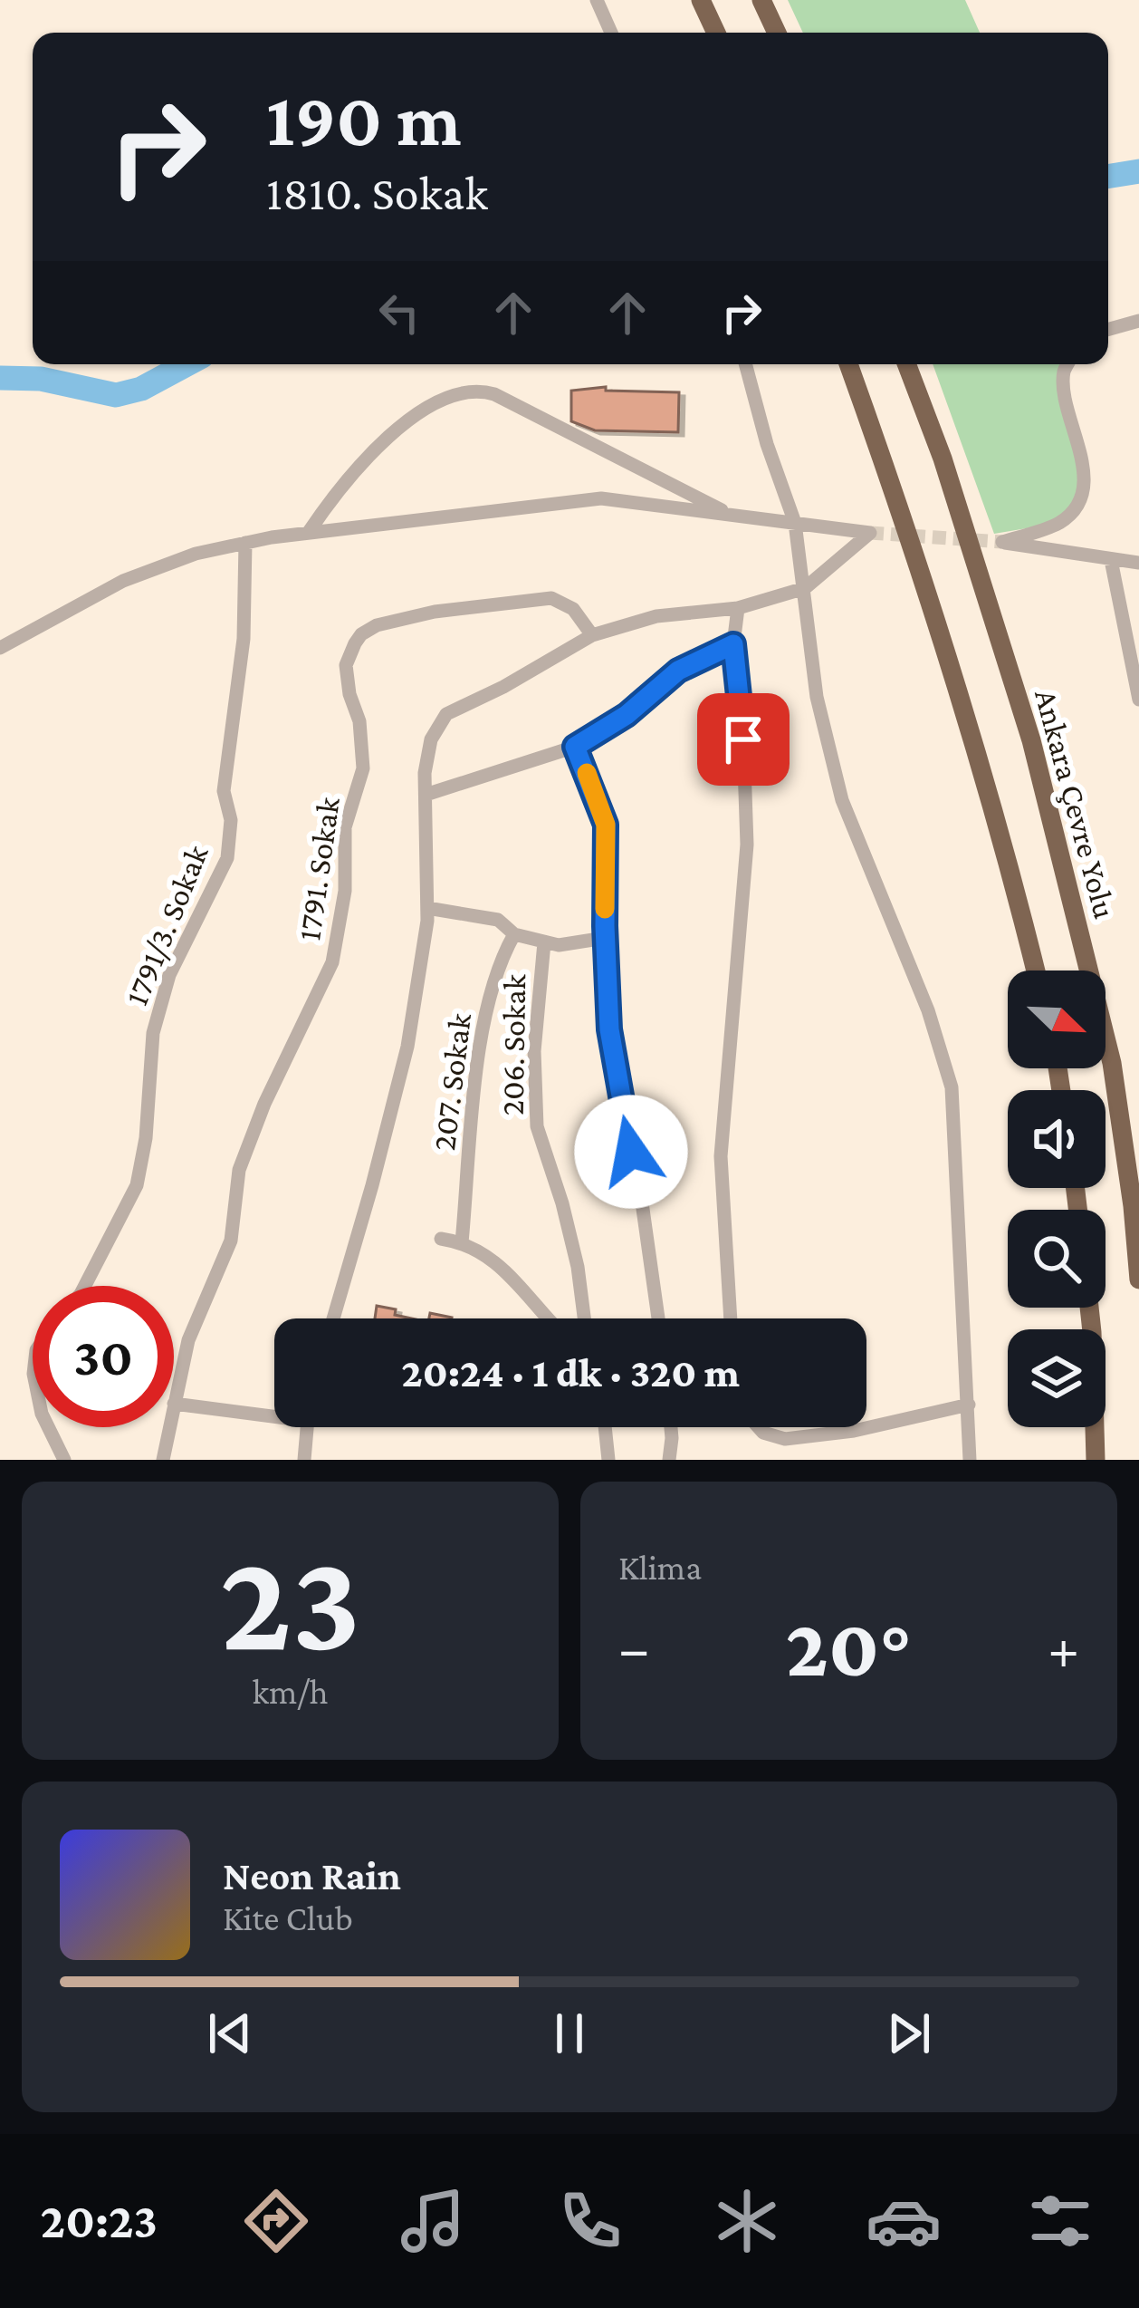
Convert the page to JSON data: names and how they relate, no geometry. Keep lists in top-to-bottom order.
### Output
{
  "streets": {
    "highway": ["Ankara Çevre Yolu"],
    "street": [
      "1791. Sokak",
      "1791/3. Sokak",
      "206. Sokak",
      "207. Sokak"
    ]
  },
  "north": "bottom right",
  "page": {
    "turn": ["190 m", "1810. Sokak"],
    "limit": "30",
    "trip": "20:24 · 1 dk · 320 m",
    "tile": [
      ["23", "km/h"],
      "Klima"
    ],
    "heat": ["−", "20°", "+"],
    "song": ["Neon Rain", "Kite Club"],
    "tabs": "20:23"
  }
}
